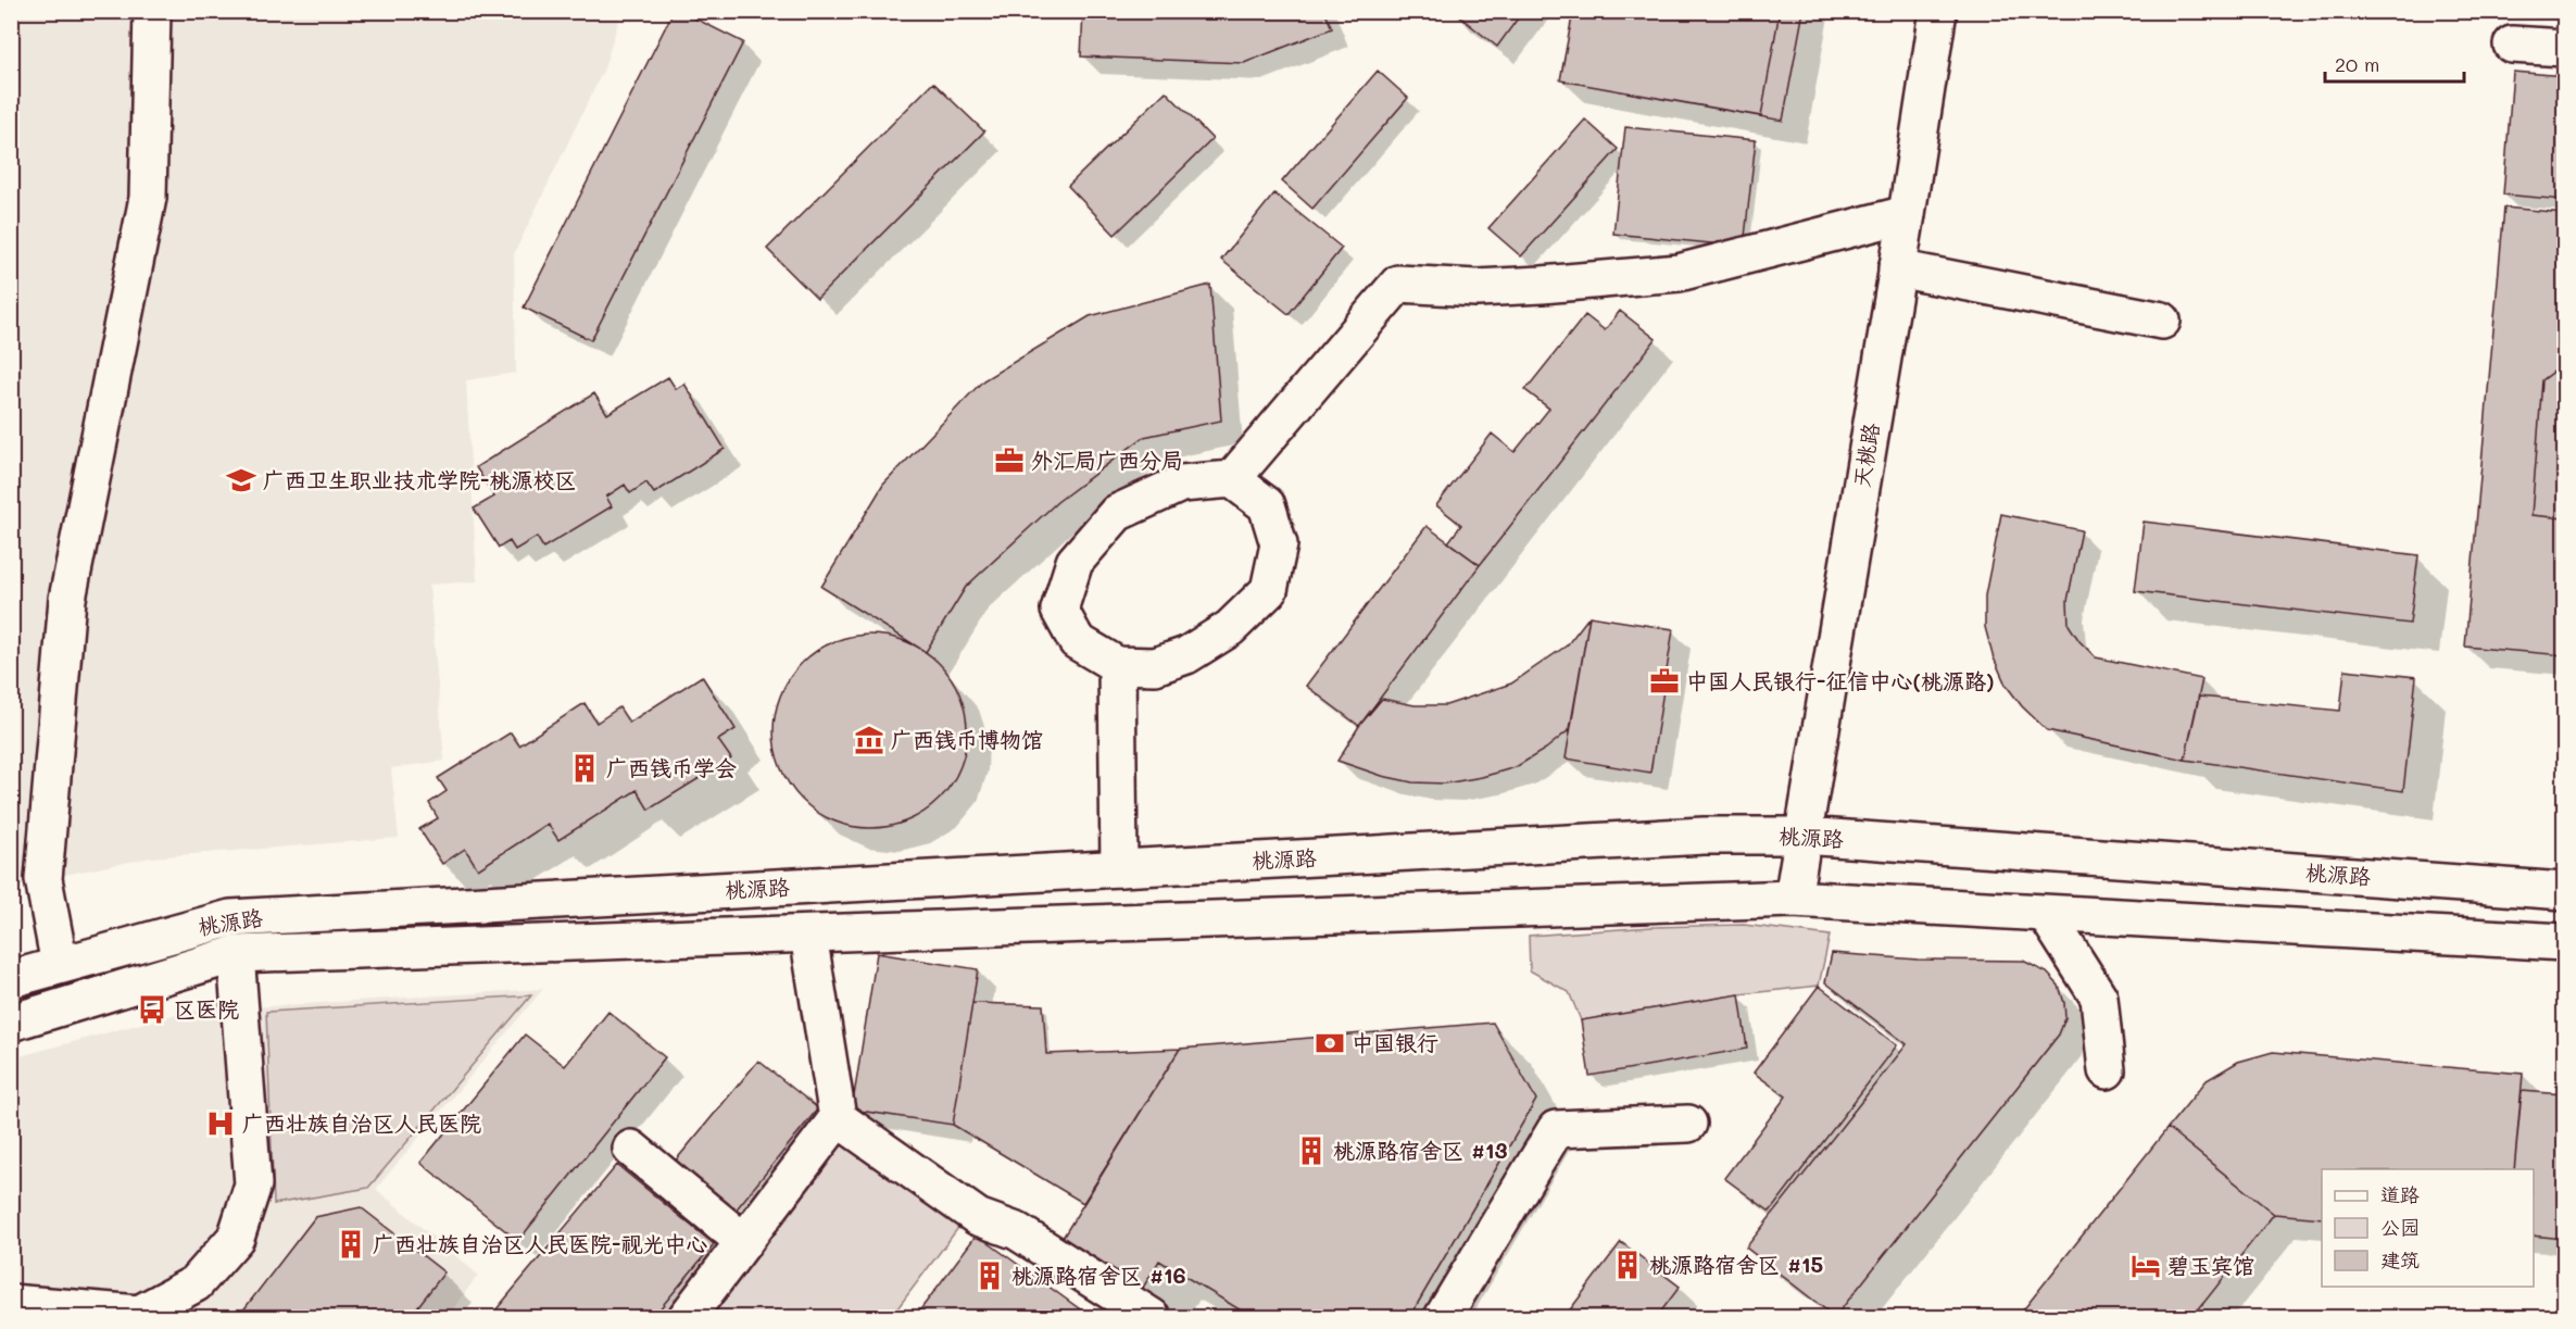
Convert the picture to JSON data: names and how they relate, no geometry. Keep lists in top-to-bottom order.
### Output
{
  "streets": {
    "main road": ["天桃路", "桃源路"]
  },
  "crossings": [
    ["天桃路", "桃源路"]
  ],
  "places": {
    "office": ["外汇局广西分局", "中国人民银行-征信中心(桃源路)"],
    "school or university": ["广西卫生职业技术学院-桃源校区"],
    "museum": ["广西钱币博物馆"],
    "building": [
      "广西钱币学会",
      "桃源路宿舍区 #13",
      "广西壮族自治区人民医院-视光中心",
      "桃源路宿舍区 #15",
      "桃源路宿舍区 #16"
    ],
    "bus stop": ["区医院"],
    "bank": ["中国银行"],
    "hospital": ["广西壮族自治区人民医院"],
    "hotel": ["碧玉宾馆"]
  },
  "legend": ["道路", "公园", "建筑"],
  "scale_bar": "20 m"
}
